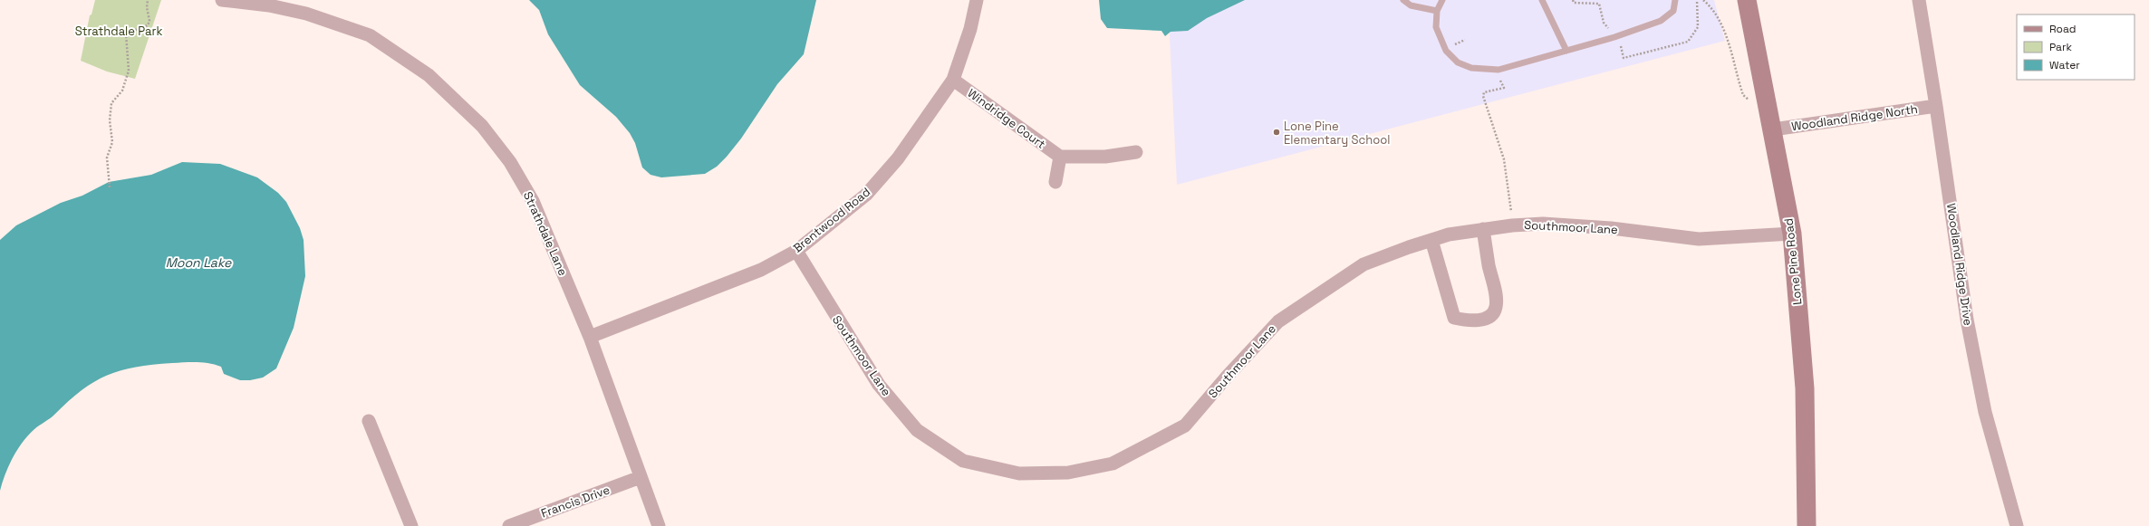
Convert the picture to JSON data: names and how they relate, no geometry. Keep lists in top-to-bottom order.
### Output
{
  "streets": {
    "street": [
      "Woodland Ridge North",
      "Windridge Court",
      "Brentwood Road",
      "Southmoor Lane",
      "Strathdale Lane",
      "Lone Pine Road",
      "Woodland Ridge Drive",
      "Francis Drive"
    ]
  },
  "crossings": [
    ["Woodland Ridge North", "Lone Pine Road"],
    ["Woodland Ridge North", "Woodland Ridge Drive"],
    ["Windridge Court", "Brentwood Road"],
    ["Brentwood Road", "Southmoor Lane"],
    ["Brentwood Road", "Strathdale Lane"],
    ["Southmoor Lane", "Lone Pine Road"],
    ["Strathdale Lane", "Francis Drive"]
  ],
  "water": ["Moon Lake"],
  "parks": ["Strathdale Park"],
  "places": ["Lone Pine Elementary School"],
  "legend": ["Road", "Park", "Water"]
}
